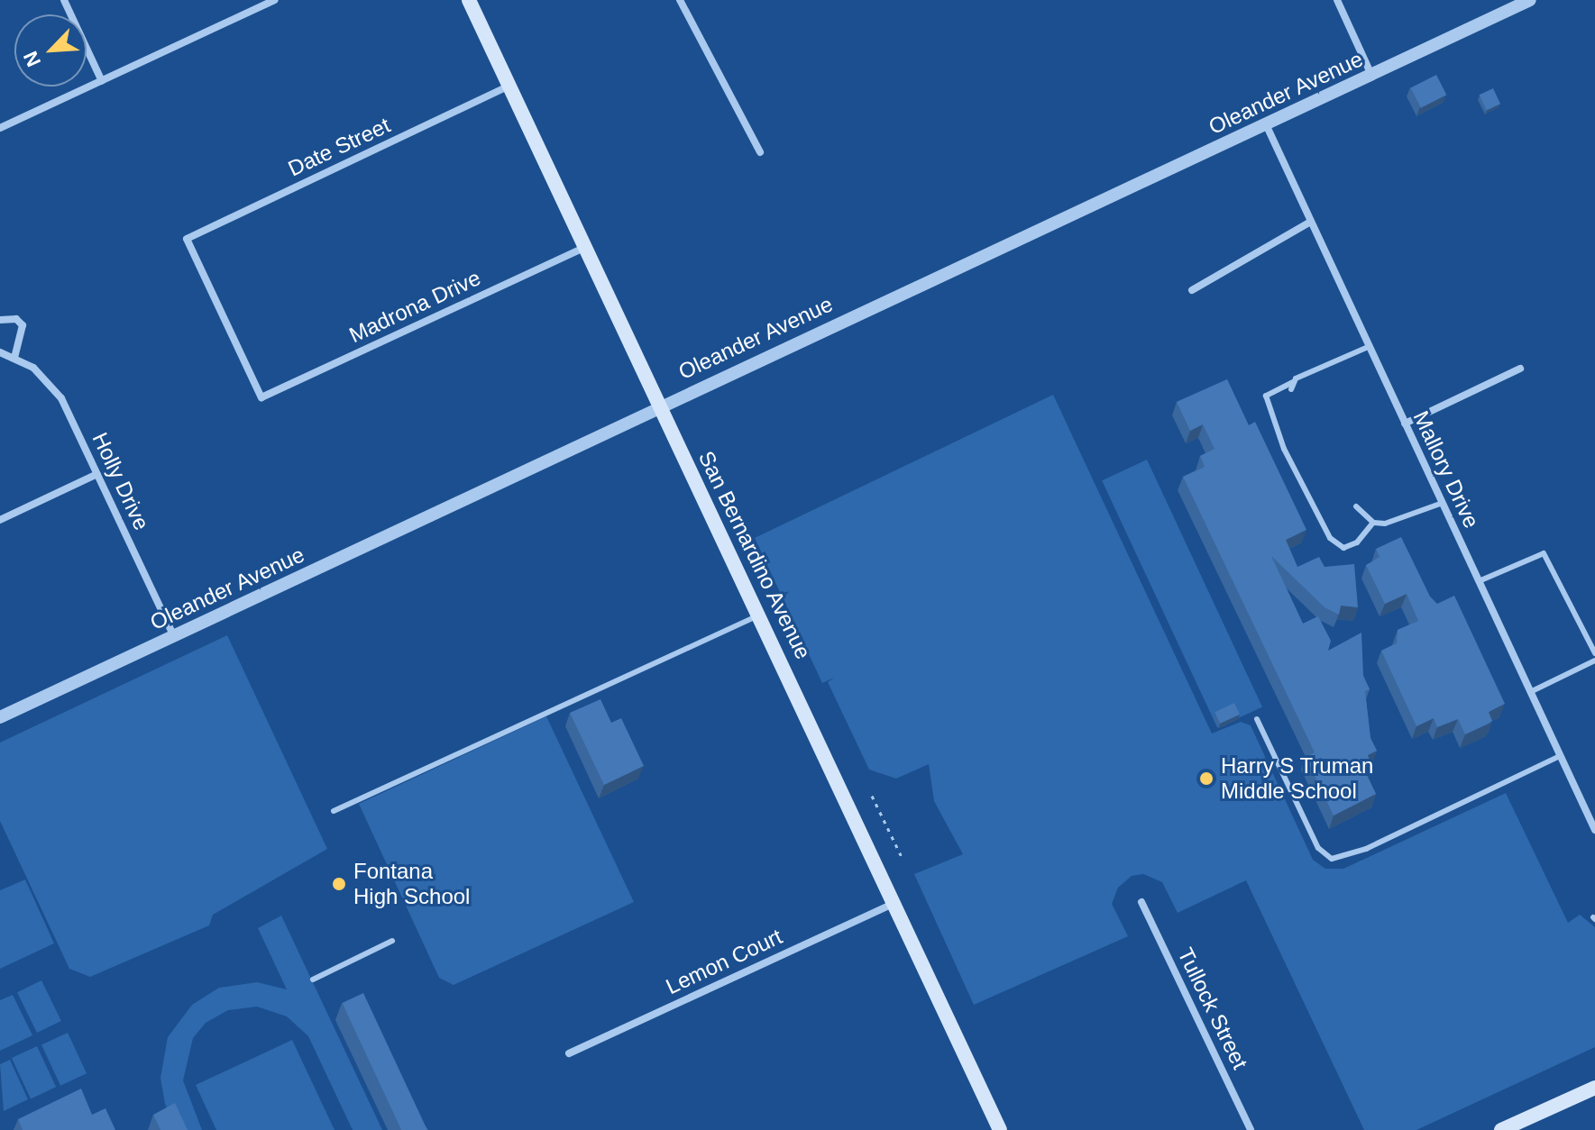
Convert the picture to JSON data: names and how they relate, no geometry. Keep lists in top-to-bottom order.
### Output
{
  "streets": {
    "main road": ["San Bernardino Avenue"],
    "street": [
      "Oleander Avenue",
      "Date Street",
      "Madrona Drive",
      "Mallory Drive",
      "Holly Drive",
      "Lemon Court",
      "Tullock Street"
    ]
  },
  "crossings": [
    ["Oleander Avenue", "Mallory Drive"],
    ["Oleander Avenue", "Holly Drive"],
    ["Oleander Avenue", "San Bernardino Avenue"],
    ["Date Street", "Madrona Drive"],
    ["Date Street", "San Bernardino Avenue"],
    ["Madrona Drive", "San Bernardino Avenue"],
    ["San Bernardino Avenue", "Lemon Court"]
  ],
  "places": ["Harry S Truman Middle School", "Fontana High School"],
  "north": "bottom left"
}
